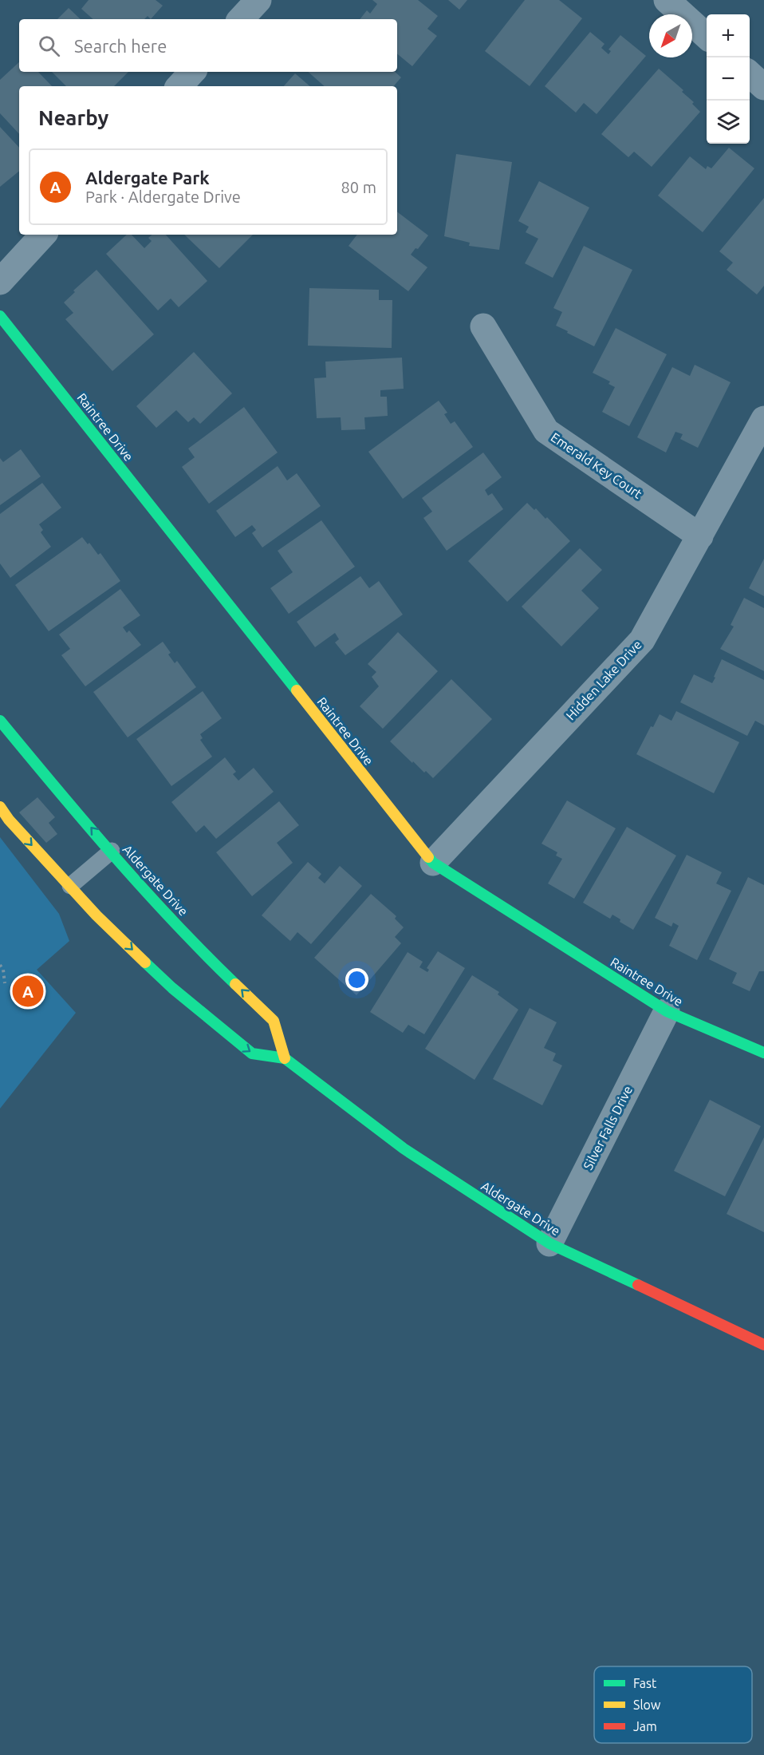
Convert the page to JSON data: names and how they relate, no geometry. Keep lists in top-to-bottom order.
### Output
{
  "streets": {
    "street": [
      "Raintree Drive",
      "Emerald Key Court",
      "Hidden Lake Drive",
      "Aldergate Drive",
      "Silver Falls Drive"
    ]
  },
  "crossings": [
    ["Raintree Drive", "Hidden Lake Drive"],
    ["Raintree Drive", "Silver Falls Drive"],
    ["Emerald Key Court", "Hidden Lake Drive"],
    ["Aldergate Drive", "Silver Falls Drive"]
  ],
  "legend": ["Fast", "Slow", "Jam"],
  "north": "bottom left",
  "page": {
    "map_buttons": ["+", "−"],
    "search": "Search here",
    "heading": "Nearby",
    "list": [
      {
        "mark": "A",
        "name": "Aldergate Park",
        "note": "Park · Aldergate Drive",
        "value": "80 m"
      }
    ],
    "pins": "A"
  }
}
